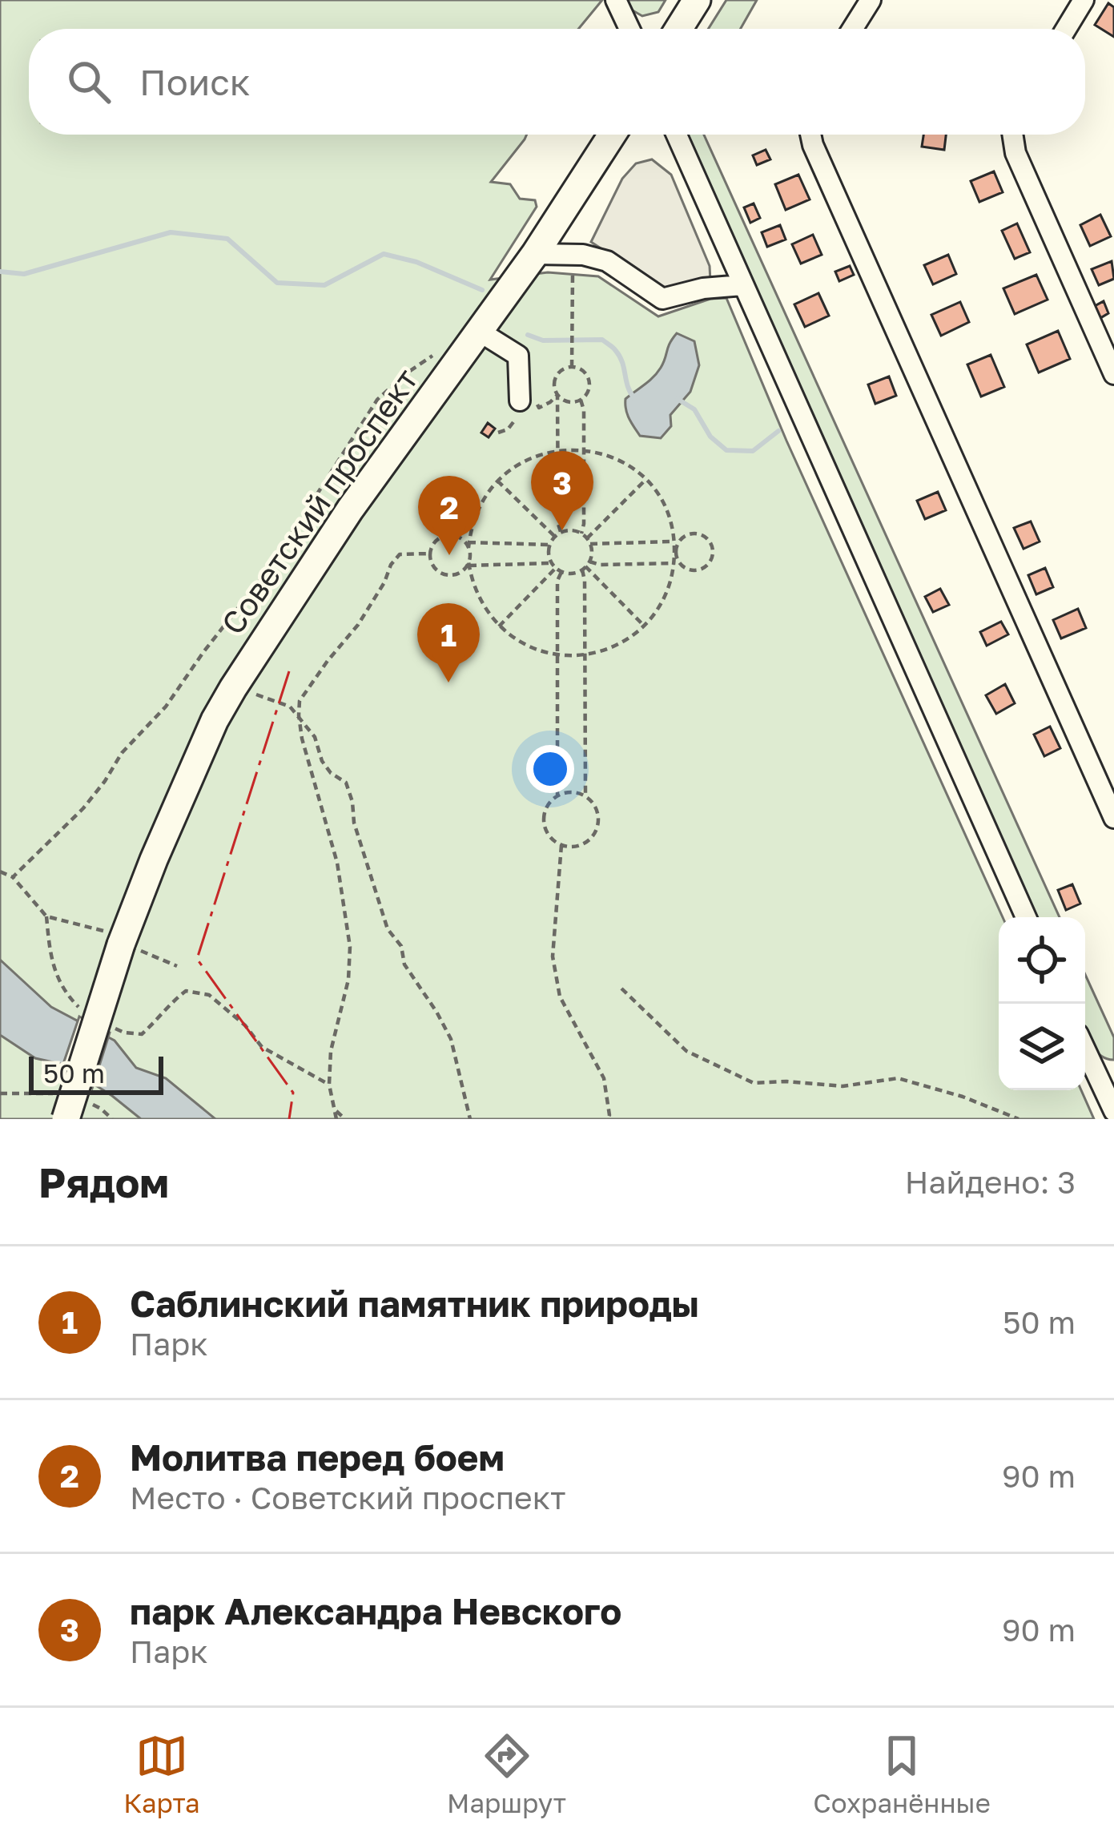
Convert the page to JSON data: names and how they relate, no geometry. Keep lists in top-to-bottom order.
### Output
{
  "streets": {
    "main road": ["Советский проспект"]
  },
  "scale_bar": "50 m",
  "page": {
    "search": "Поиск",
    "pins": ["3", "2", "1"],
    "scale": "50 m",
    "heading": ["Рядом", "Найдено: 3"],
    "list": [
      {
        "mark": "1",
        "name": "Саблинский памятник природы",
        "note": "Парк",
        "value": "50 m"
      },
      {
        "mark": "2",
        "name": "Молитва перед боем",
        "note": "Место · Советский проспект",
        "value": "90 m"
      },
      {
        "mark": "3",
        "name": "парк Александра Невского",
        "note": "Парк",
        "value": "90 m"
      }
    ],
    "nav": ["Карта", "Маршрут", "Сохранённые"]
  }
}
